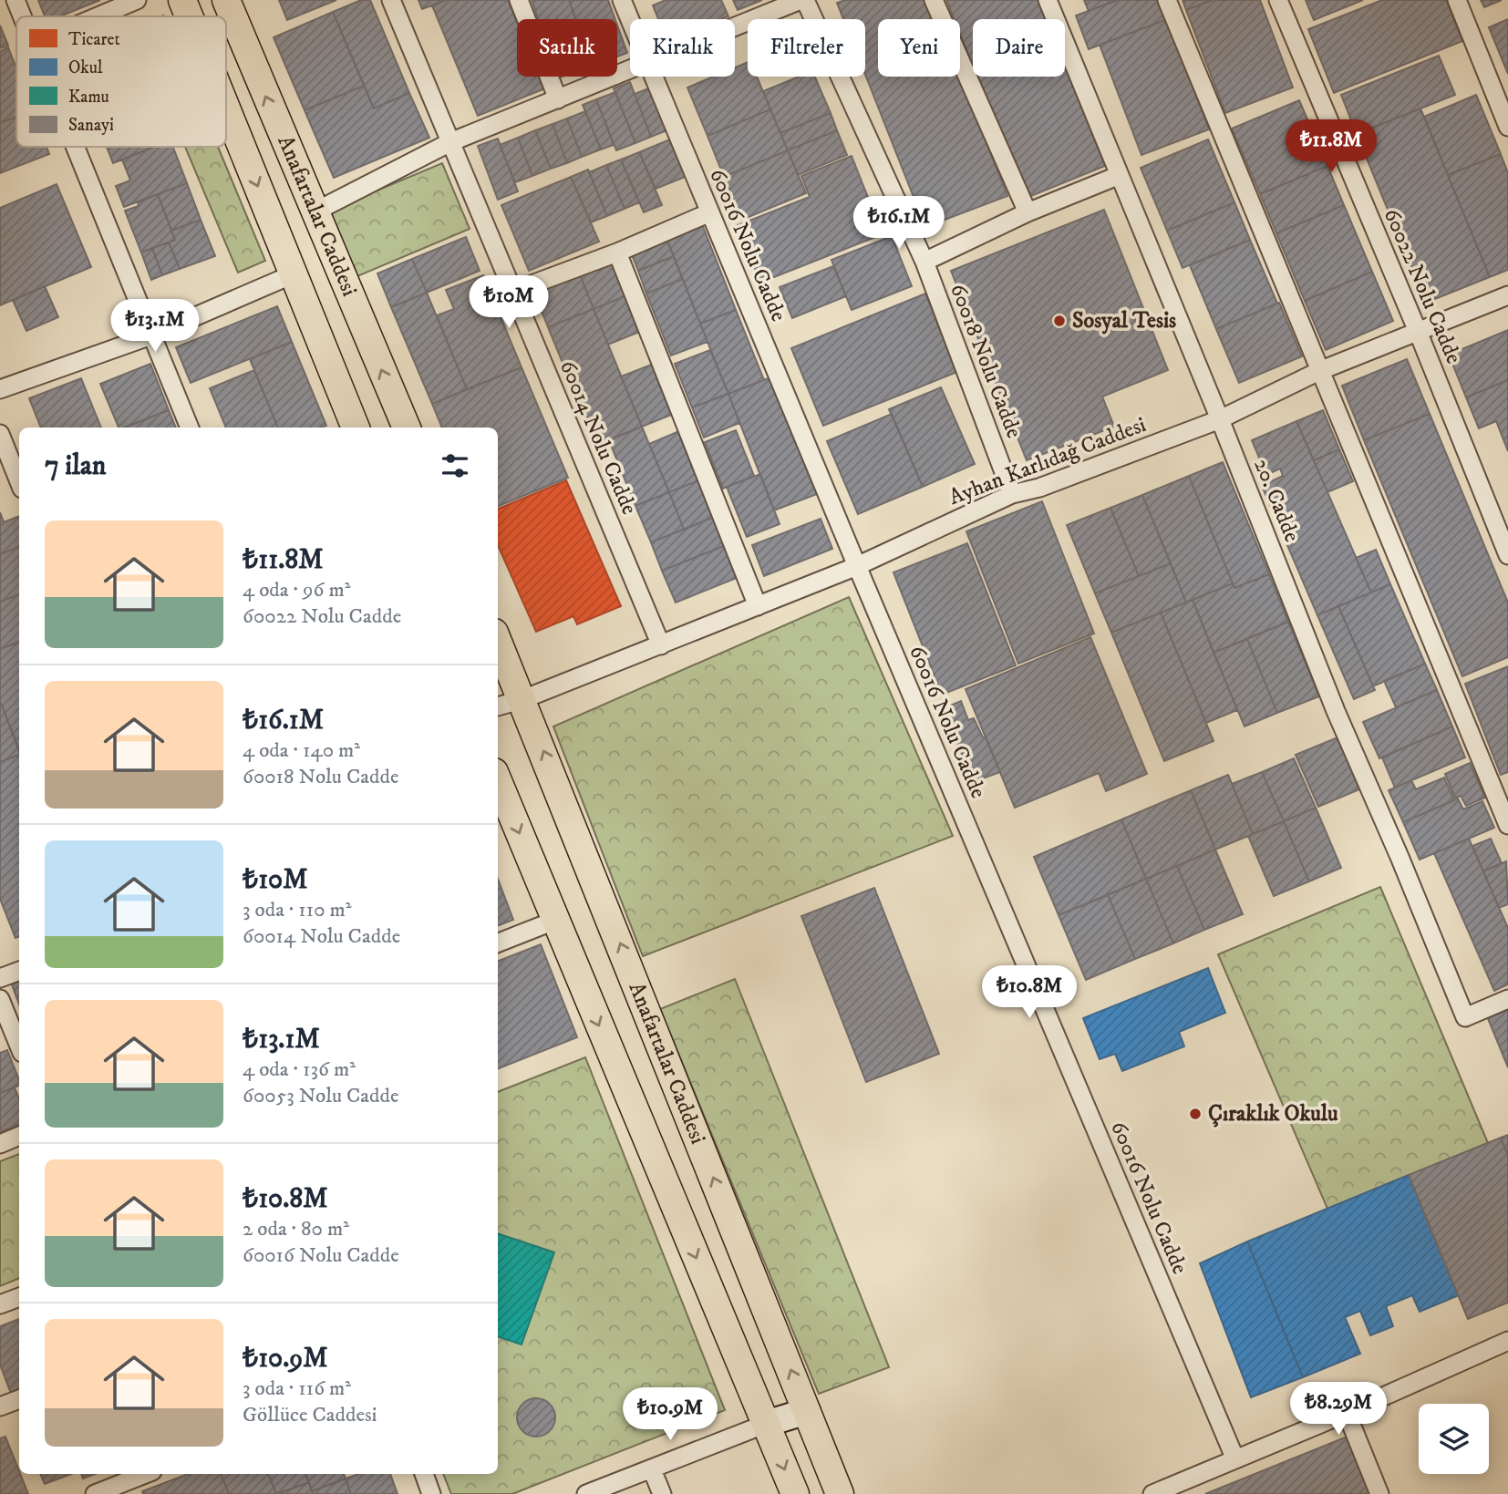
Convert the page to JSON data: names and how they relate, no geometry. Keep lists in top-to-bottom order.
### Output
{
  "streets": {
    "main road": ["Anafartalar Caddesi"],
    "street": [
      "60016 Nolu Cadde",
      "60022 Nolu Cadde",
      "60018 Nolu Cadde",
      "60014 Nolu Cadde",
      "Ayhan Karlıdağ Caddesi",
      "20. Cadde"
    ]
  },
  "crossings": [
    ["Anafartalar Caddesi", "Ayhan Karlıdağ Caddesi"],
    ["60016 Nolu Cadde", "Ayhan Karlıdağ Caddesi"],
    ["60022 Nolu Cadde", "Ayhan Karlıdağ Caddesi"],
    ["60018 Nolu Cadde", "Ayhan Karlıdağ Caddesi"],
    ["60014 Nolu Cadde", "Ayhan Karlıdağ Caddesi"],
    ["Ayhan Karlıdağ Caddesi", "20. Cadde"]
  ],
  "places": ["Sosyal Tesis", "Çıraklık Okulu"],
  "legend": [
    "Ticaret",
    "Okul",
    "Kamu",
    "Sanayi"
  ],
  "page": {
    "chip": [
      "Satılık",
      "Kiralık",
      "Filtreler",
      "Yeni",
      "Daire"
    ],
    "price": [
      "₺11.8M",
      "₺16.1M",
      "₺10M",
      "₺13.1M",
      "₺10.8M",
      "₺8.29M",
      "₺10.9M"
    ],
    "heading": "7 ilan",
    "list": [
      {
        "name": "₺11.8M",
        "note": "4 oda · 96 m² · 60022 Nolu Cadde"
      },
      {
        "name": "₺16.1M",
        "note": "4 oda · 140 m² · 60018 Nolu Cadde"
      },
      {
        "name": "₺10M",
        "note": "3 oda · 110 m² · 60014 Nolu Cadde"
      },
      {
        "name": "₺13.1M",
        "note": "4 oda · 136 m² · 60053 Nolu Cadde"
      },
      {
        "name": "₺10.8M",
        "note": "2 oda · 80 m² · 60016 Nolu Cadde"
      },
      {
        "name": "₺10.9M",
        "note": "3 oda · 116 m² · Göllüce Caddesi"
      }
    ]
  }
}
